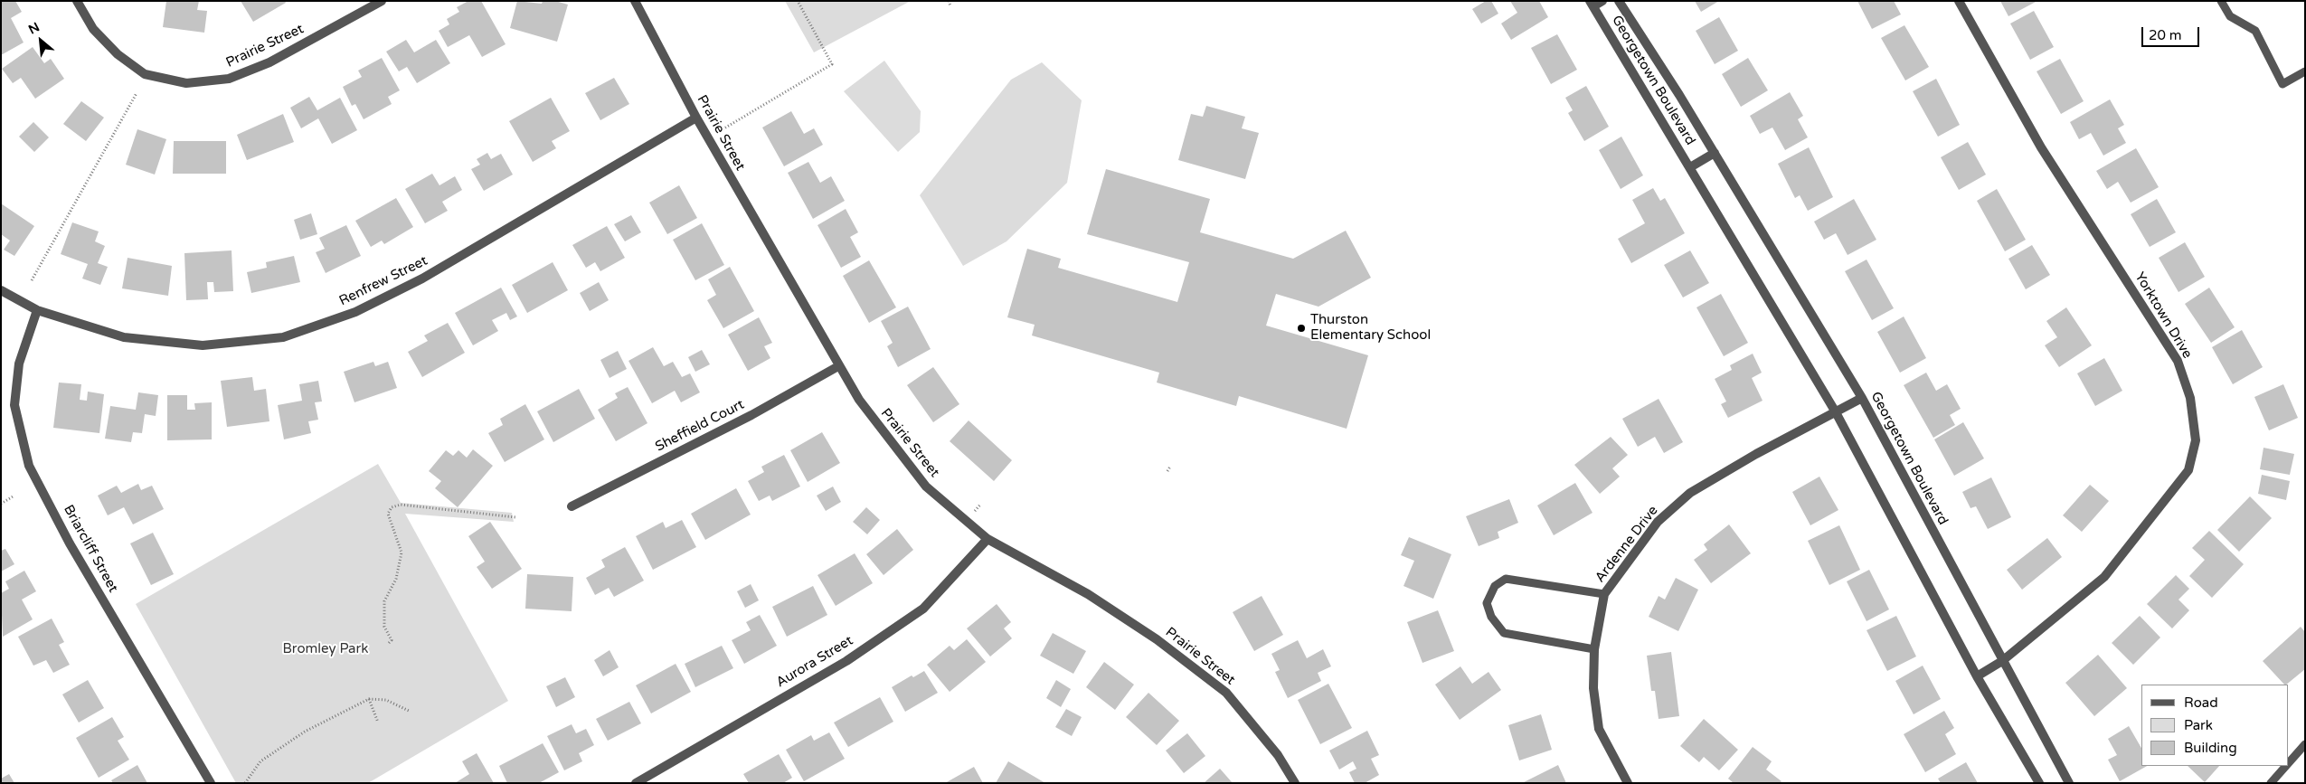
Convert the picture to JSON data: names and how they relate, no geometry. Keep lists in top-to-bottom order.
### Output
{
  "streets": {
    "street": [
      "Prairie Street",
      "Georgetown Boulevard",
      "Renfrew Street",
      "Yorktown Drive",
      "Sheffield Court",
      "Ardenne Drive",
      "Briarcliff Street",
      "Aurora Street"
    ]
  },
  "crossings": [
    ["Prairie Street", "Renfrew Street"],
    ["Prairie Street", "Sheffield Court"],
    ["Prairie Street", "Aurora Street"],
    ["Georgetown Boulevard", "Yorktown Drive"],
    ["Georgetown Boulevard", "Ardenne Drive"],
    ["Renfrew Street", "Briarcliff Street"]
  ],
  "parks": ["Bromley Park"],
  "places": ["Thurston Elementary School"],
  "legend": ["Road", "Park", "Building"],
  "scale_bar": "20 m",
  "north": "top left"
}
